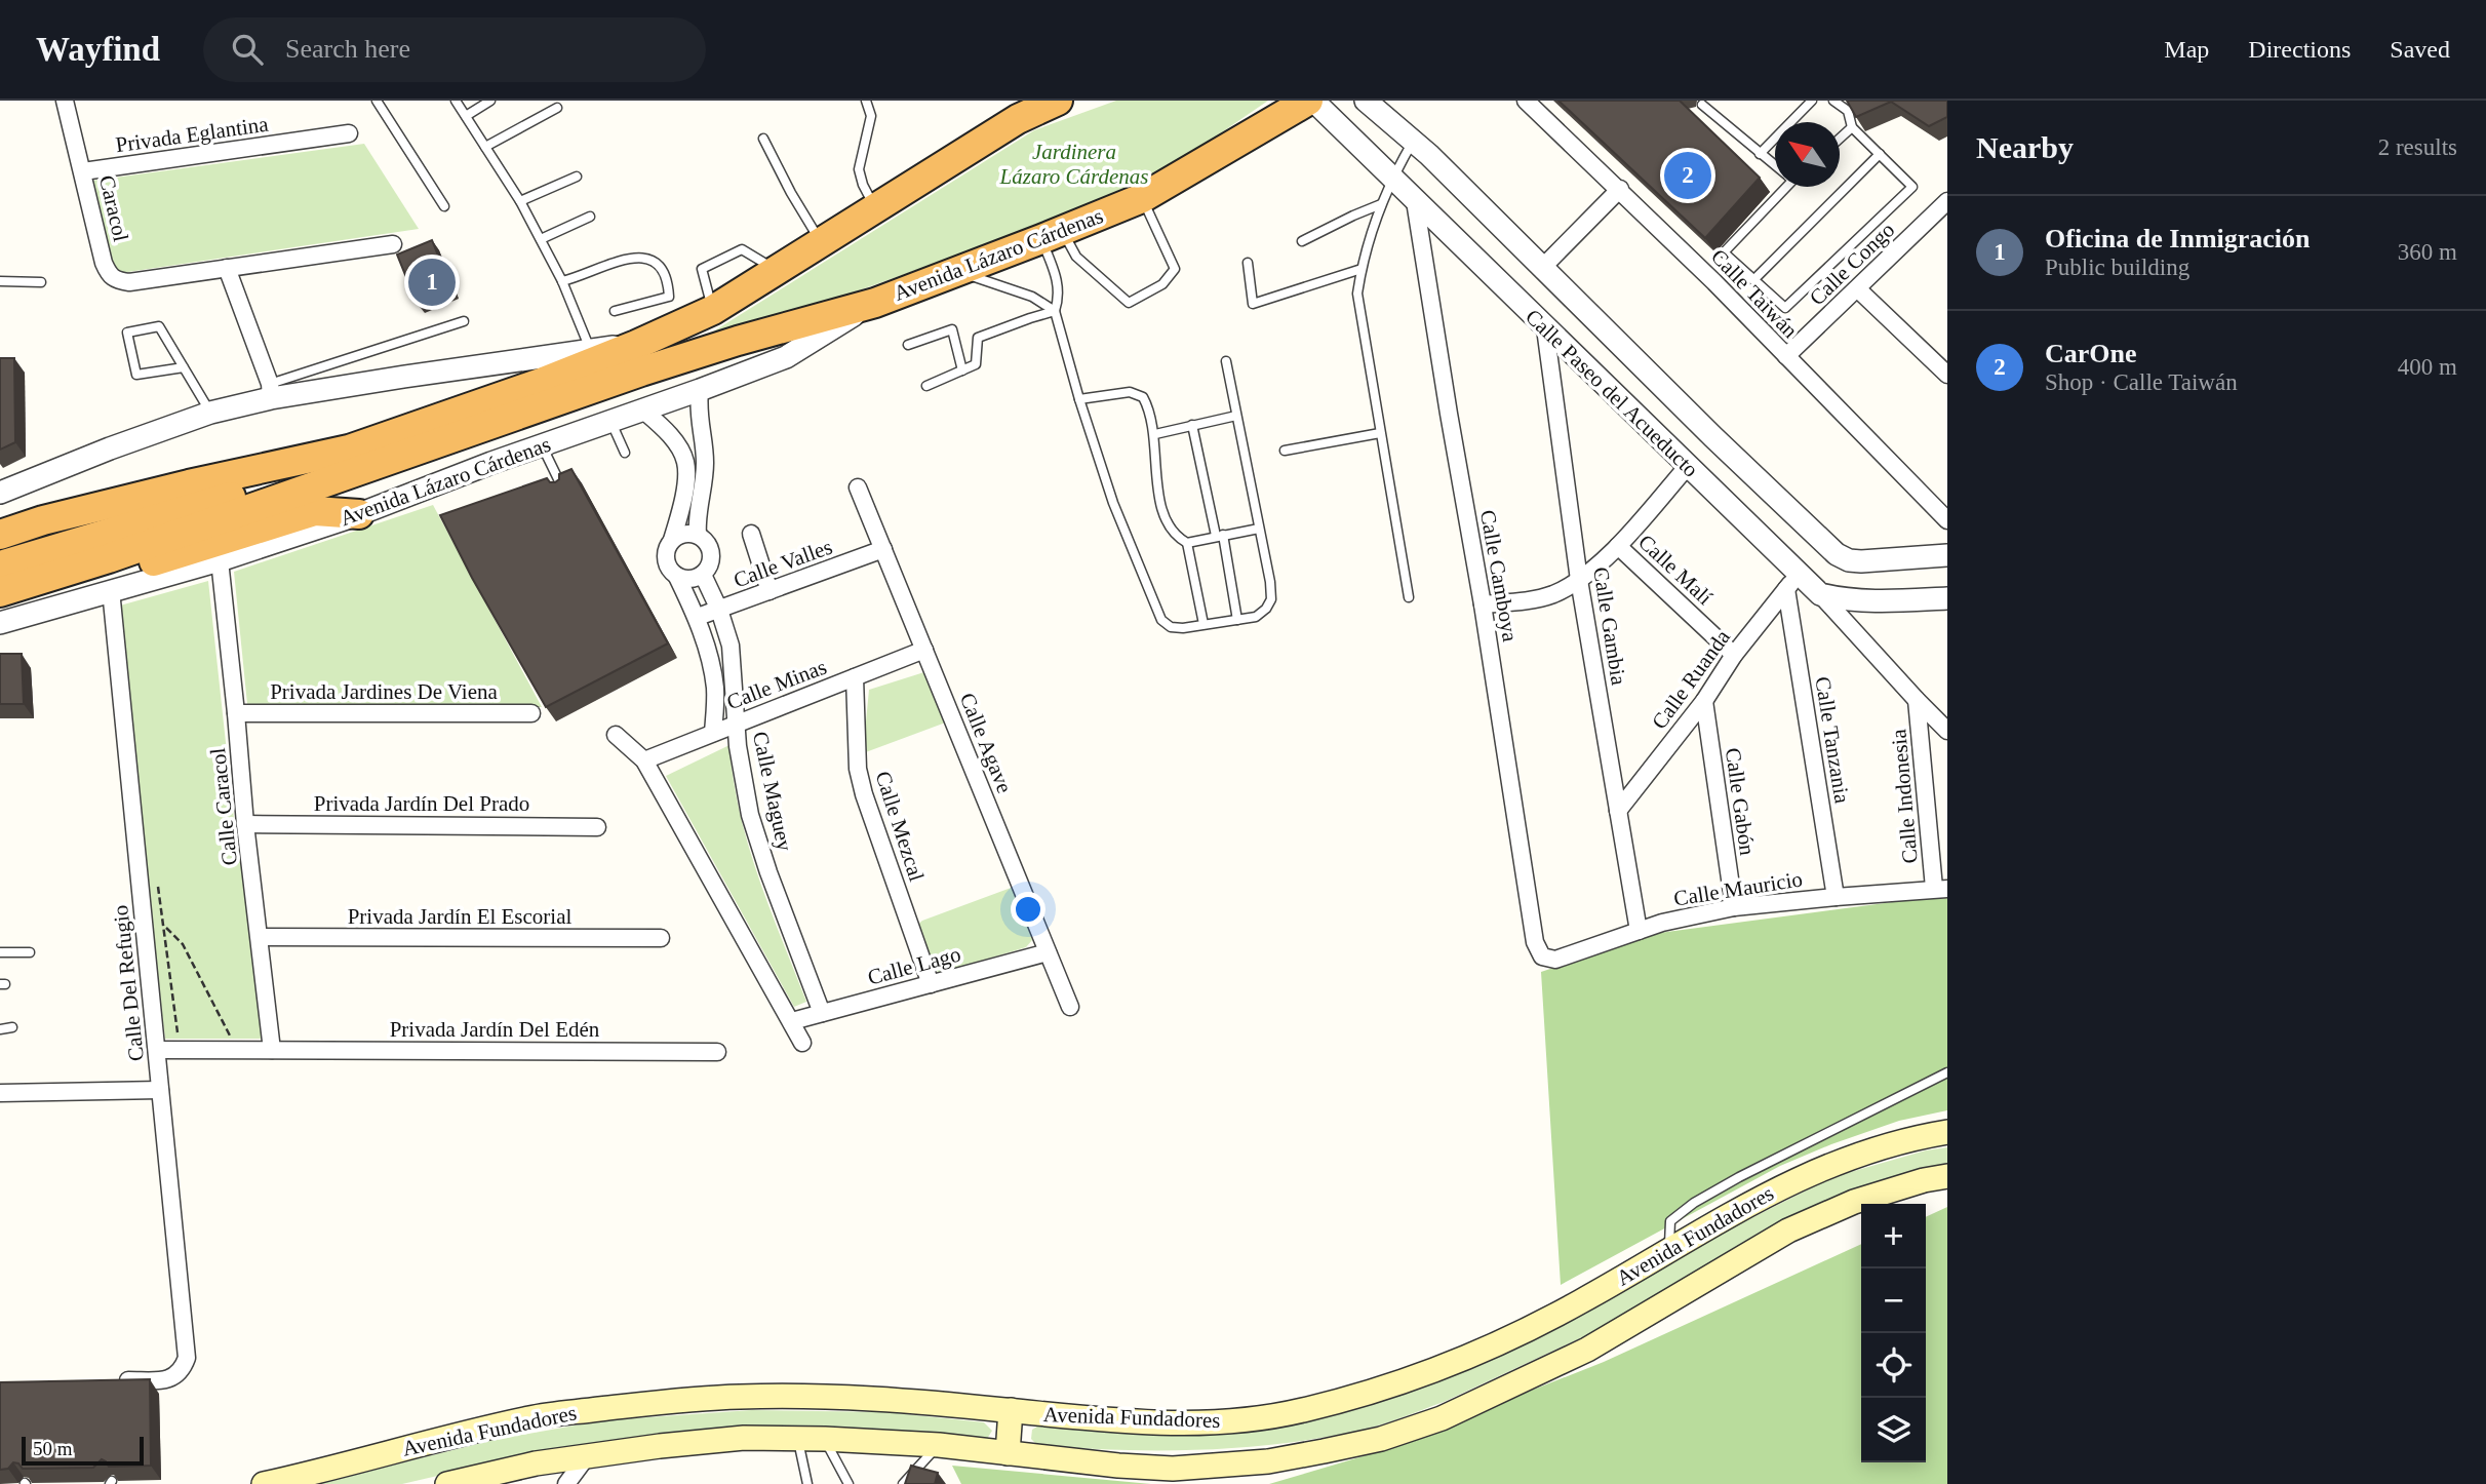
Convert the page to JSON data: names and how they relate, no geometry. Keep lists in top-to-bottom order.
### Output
{
  "streets": {
    "highway": ["Avenida Lázaro Cárdenas"],
    "main road": ["Avenida Fundadores"],
    "street": [
      "Privada Eglantina",
      "Caracol",
      "Calle Congo",
      "Calle Taiwán",
      "Calle Paseo del Acueducto",
      "Calle Valles",
      "Calle Malí",
      "Calle Camboya",
      "Calle Gambia",
      "Calle Ruanda",
      "Calle Minas",
      "Privada Jardines De Viena",
      "Calle Tanzania",
      "Calle Agave",
      "Calle Maguey",
      "Calle Indonesia",
      "Calle Gabón",
      "Privada Jardín Del Prado",
      "Calle Caracol",
      "Calle Mezcal",
      "Calle Mauricio",
      "Privada Jardín El Escorial",
      "Calle Lago",
      "Calle Del Refugio",
      "Privada Jardín Del Edén"
    ]
  },
  "crossings": [
    ["Privada Eglantina", "Caracol"],
    ["Avenida Lázaro Cárdenas", "Calle Caracol"],
    ["Avenida Lázaro Cárdenas", "Calle Del Refugio"],
    ["Calle Congo", "Calle Taiwán"],
    ["Calle Paseo del Acueducto", "Calle Camboya"],
    ["Calle Paseo del Acueducto", "Calle Gambia"],
    ["Calle Paseo del Acueducto", "Calle Ruanda"],
    ["Calle Paseo del Acueducto", "Calle Tanzania"],
    ["Calle Valles", "Calle Agave"],
    ["Calle Valles", "Calle Maguey"],
    ["Calle Malí", "Calle Ruanda"],
    ["Calle Camboya", "Calle Mauricio"],
    ["Calle Gambia", "Calle Ruanda"],
    ["Calle Gambia", "Calle Mauricio"],
    ["Calle Ruanda", "Calle Tanzania"],
    ["Calle Ruanda", "Calle Gabón"],
    ["Calle Minas", "Calle Agave"],
    ["Calle Minas", "Calle Maguey"],
    ["Calle Minas", "Calle Mezcal"],
    ["Privada Jardines De Viena", "Calle Caracol"],
    ["Calle Tanzania", "Calle Mauricio"],
    ["Calle Agave", "Calle Lago"],
    ["Calle Maguey", "Calle Lago"],
    ["Calle Indonesia", "Calle Mauricio"],
    ["Calle Gabón", "Calle Mauricio"],
    ["Privada Jardín Del Prado", "Calle Caracol"],
    ["Calle Caracol", "Privada Jardín El Escorial"],
    ["Calle Caracol", "Privada Jardín Del Edén"],
    ["Calle Mezcal", "Calle Lago"],
    ["Calle Del Refugio", "Privada Jardín Del Edén"]
  ],
  "parks": ["Jardinera Lázaro Cárdenas"],
  "scale_bar": "50 m",
  "north": "top left",
  "page": {
    "header": "Wayfind",
    "search": "Search here",
    "nav": ["Map", "Directions", "Saved"],
    "heading": ["Nearby", "2 results"],
    "pins": ["2", "1"],
    "list": [
      {
        "mark": "1",
        "name": "Oficina de Inmigración",
        "note": "Public building",
        "value": "360 m"
      },
      {
        "mark": "2",
        "name": "CarOne",
        "note": "Shop · Calle Taiwán",
        "value": "400 m"
      }
    ],
    "map_buttons": ["+", "−"],
    "scale": "50 m"
  }
}
